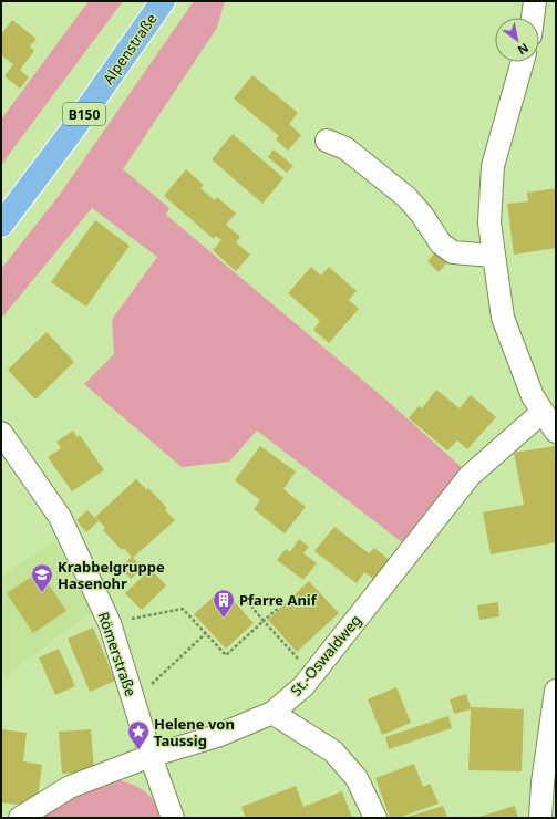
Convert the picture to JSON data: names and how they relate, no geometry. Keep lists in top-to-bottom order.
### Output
{
  "streets": {
    "main road": ["Alpenstraße", "B150"],
    "street": ["Römerstraße", "St.-Oswaldweg"]
  },
  "crossings": [
    ["Römerstraße", "St.-Oswaldweg"]
  ],
  "places": {
    "school or university": ["Krabbelgruppe Hasenohr"],
    "building": ["Pfarre Anif"],
    "place": ["Helene von Taussig"]
  },
  "north": "bottom right"
}
